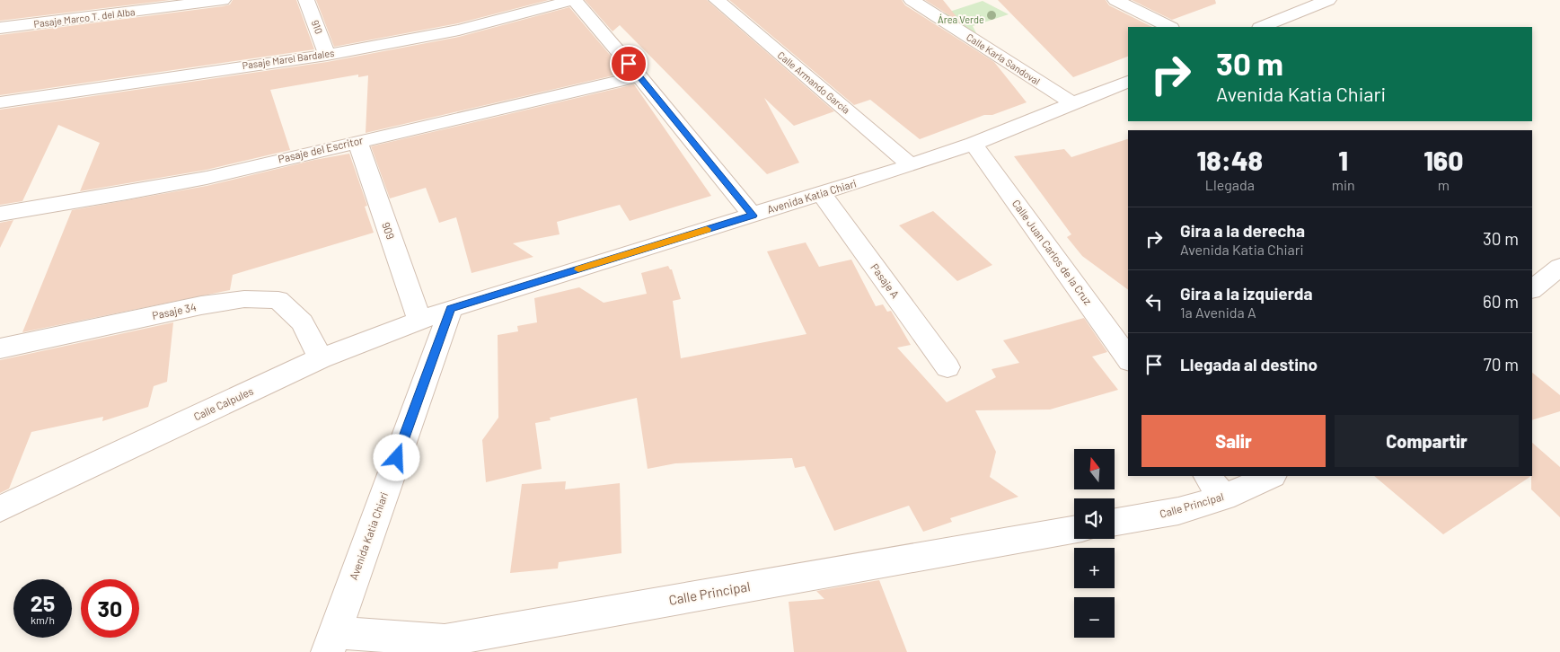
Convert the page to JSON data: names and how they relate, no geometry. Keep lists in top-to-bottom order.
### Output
{
  "streets": {
    "street": [
      "Pasaje Marco T. del Alba",
      "910",
      "Pasaje Marel Bardales",
      "Calle Karla Sandoval",
      "Calle Armando García",
      "Pasaje del Escritor",
      "Avenida Katia Chiari",
      "909",
      "Calle Juan Carlos de la Cruz",
      "Pasaje A",
      "Pasaje 34",
      "Calle Calpules",
      "Calle Principal"
    ]
  },
  "crossings": [
    ["910", "Pasaje Marel Bardales"],
    ["Calle Karla Sandoval", "Avenida Katia Chiari"],
    ["Calle Armando García", "Avenida Katia Chiari"],
    ["Pasaje del Escritor", "909"],
    ["Avenida Katia Chiari", "Calle Juan Carlos de la Cruz"],
    ["Avenida Katia Chiari", "Pasaje A"],
    ["Avenida Katia Chiari", "Calle Calpules"],
    ["Avenida Katia Chiari", "Calle Principal"],
    ["909", "Calle Calpules"],
    ["Pasaje 34", "Calle Calpules"]
  ],
  "parks": ["Área Verde"],
  "north": "top",
  "page": {
    "turn": ["30 m", "Avenida Katia Chiari"],
    "eta": [
      "18:48",
      "Llegada",
      "1",
      "min",
      "160",
      "m"
    ],
    "list": [
      {
        "name": "Gira a la derecha",
        "note": "Avenida Katia Chiari",
        "value": "30 m"
      },
      {
        "name": "Gira a la izquierda",
        "note": "1a Avenida A",
        "value": "60 m"
      },
      {
        "name": "Llegada al destino",
        "value": "70 m"
      }
    ],
    "buttons": ["Salir", "Compartir"],
    "map_buttons": ["+", "−"],
    "speed": "25 km/h",
    "limit": "30"
  }
}
